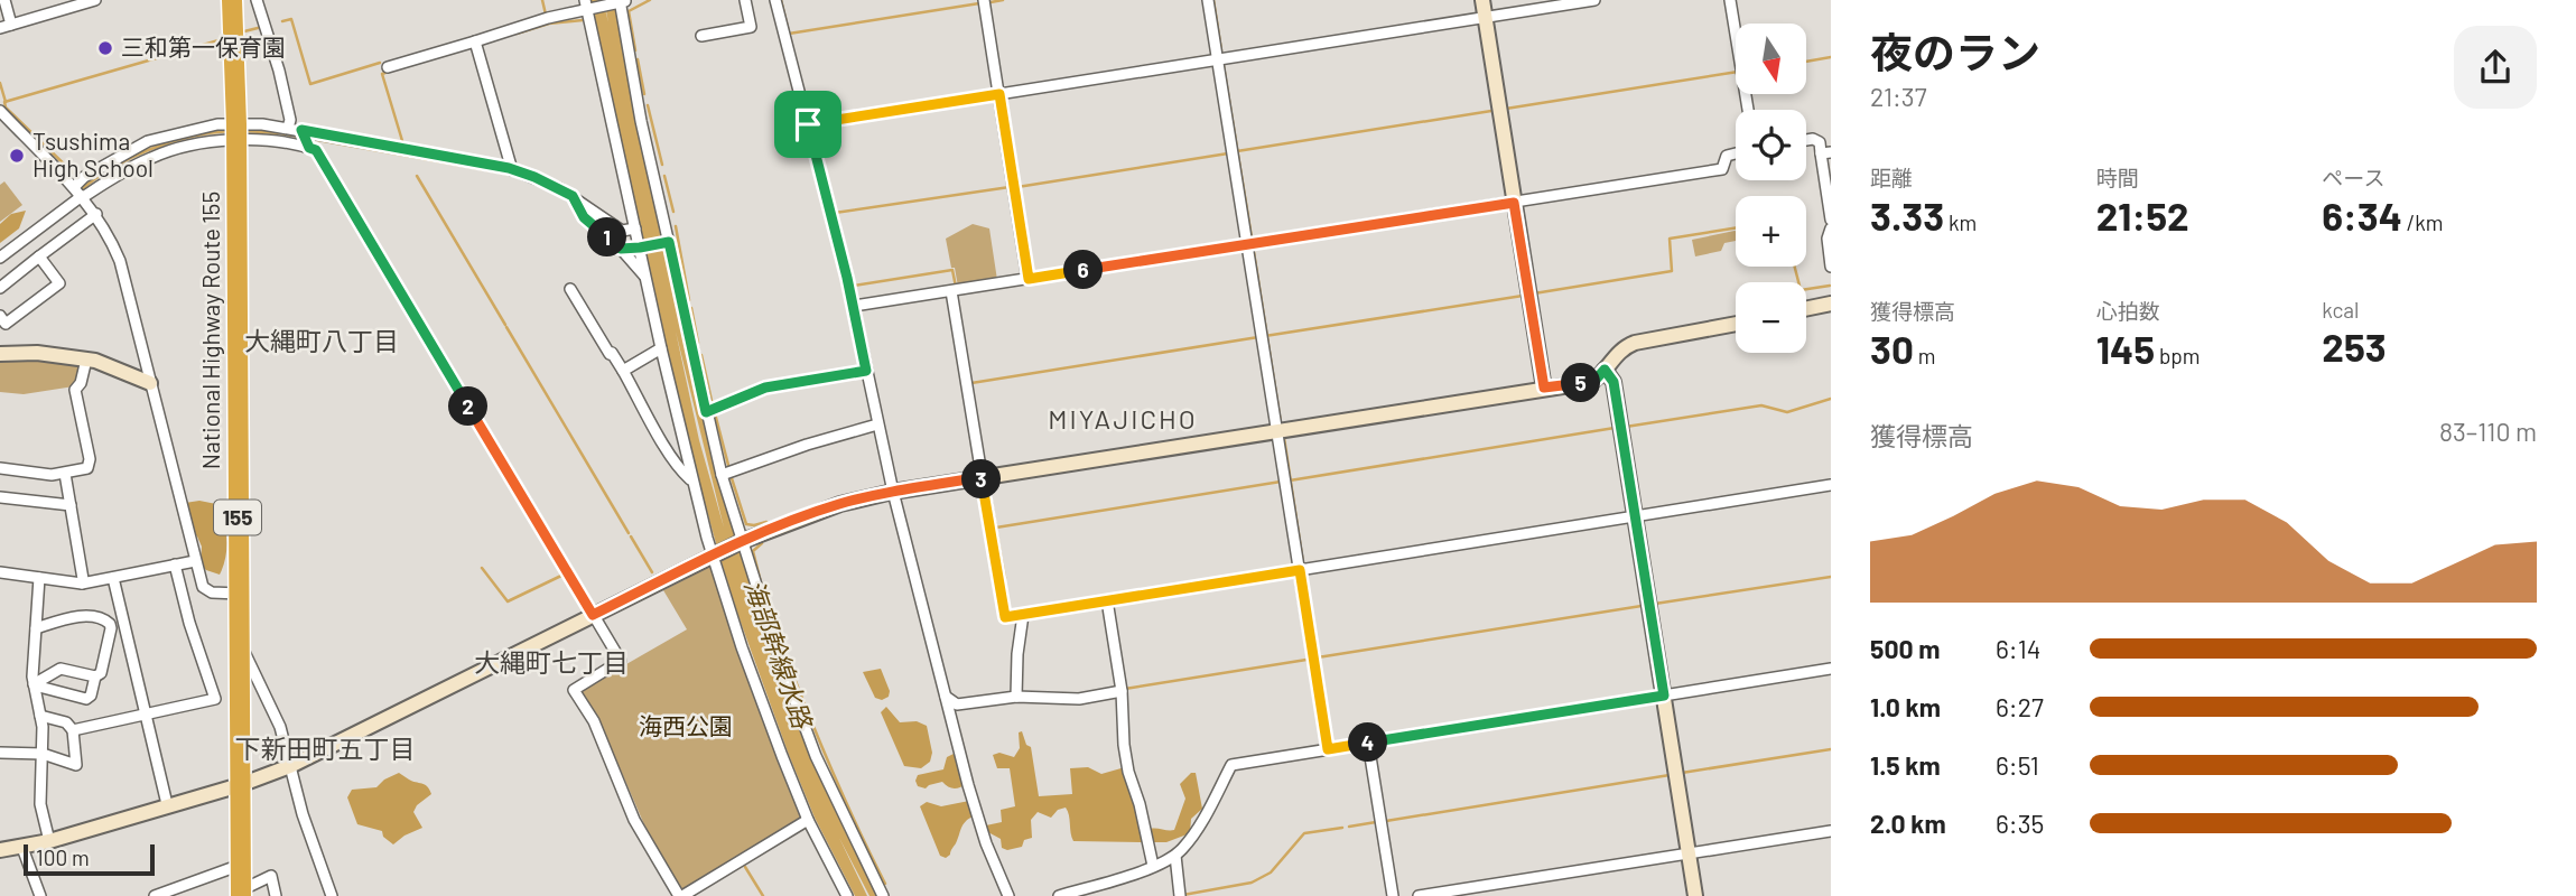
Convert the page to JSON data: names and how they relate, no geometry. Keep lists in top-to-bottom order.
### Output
{
  "streets": {
    "highway": ["National Highway Route 155", "155"]
  },
  "districts": [
    "大縄町八丁目",
    "MIYAJICHO",
    "大縄町七丁目",
    "下新田町五丁目"
  ],
  "water": ["海部幹線水路"],
  "parks": ["海西公園"],
  "places": ["三和第一保育園", "Tsushima High School"],
  "scale_bar": "100 m",
  "north": "bottom",
  "page": {
    "heading": ["夜のラン", "21:37"],
    "map_buttons": ["+", "−"],
    "stats": [
      ["距離", "3.33 km"],
      ["時間", "21:52"],
      ["ペース", "6:34 /km"],
      ["獲得標高", "30 m"],
      ["心拍数", "145 bpm"],
      ["kcal", "253"]
    ],
    "pins": [
      "1",
      "6",
      "5",
      "2",
      "3",
      "4"
    ],
    "chart": ["獲得標高", "83–110 m"],
    "list": [
      {
        "name": "500 m",
        "note": "6:14"
      },
      {
        "name": "1.0 km",
        "note": "6:27"
      },
      {
        "name": "1.5 km",
        "note": "6:51"
      },
      {
        "name": "2.0 km",
        "note": "6:35"
      }
    ],
    "scale": "100 m"
  }
}
